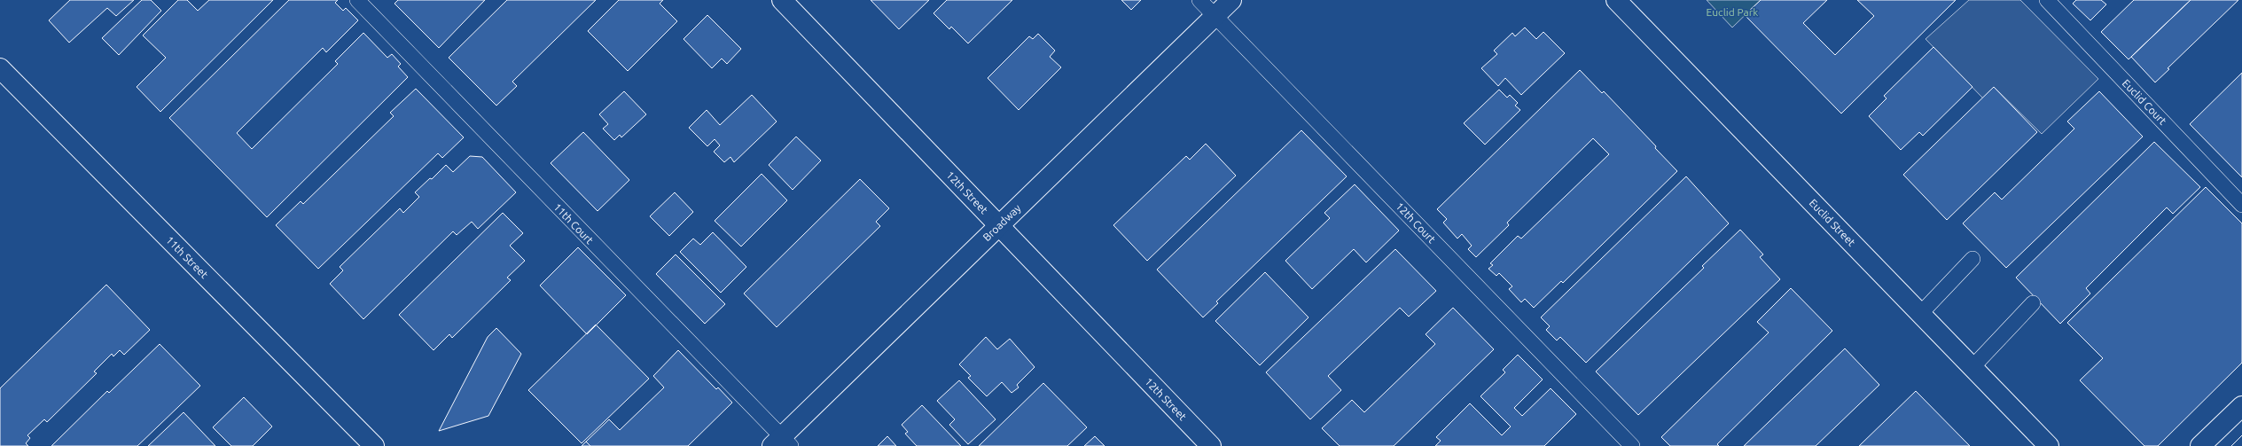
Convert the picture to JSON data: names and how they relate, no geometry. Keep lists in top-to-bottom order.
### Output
{
  "streets": {
    "street": [
      "12th Street",
      "Broadway",
      "Euclid Street",
      "11th Street"
    ],
    "lane": ["Euclid Court", "12th Court", "11th Court"]
  },
  "crossings": [
    ["12th Street", "Broadway"],
    ["Broadway", "12th Court"],
    ["Broadway", "11th Court"]
  ],
  "parks": ["Euclid Park"]
}
